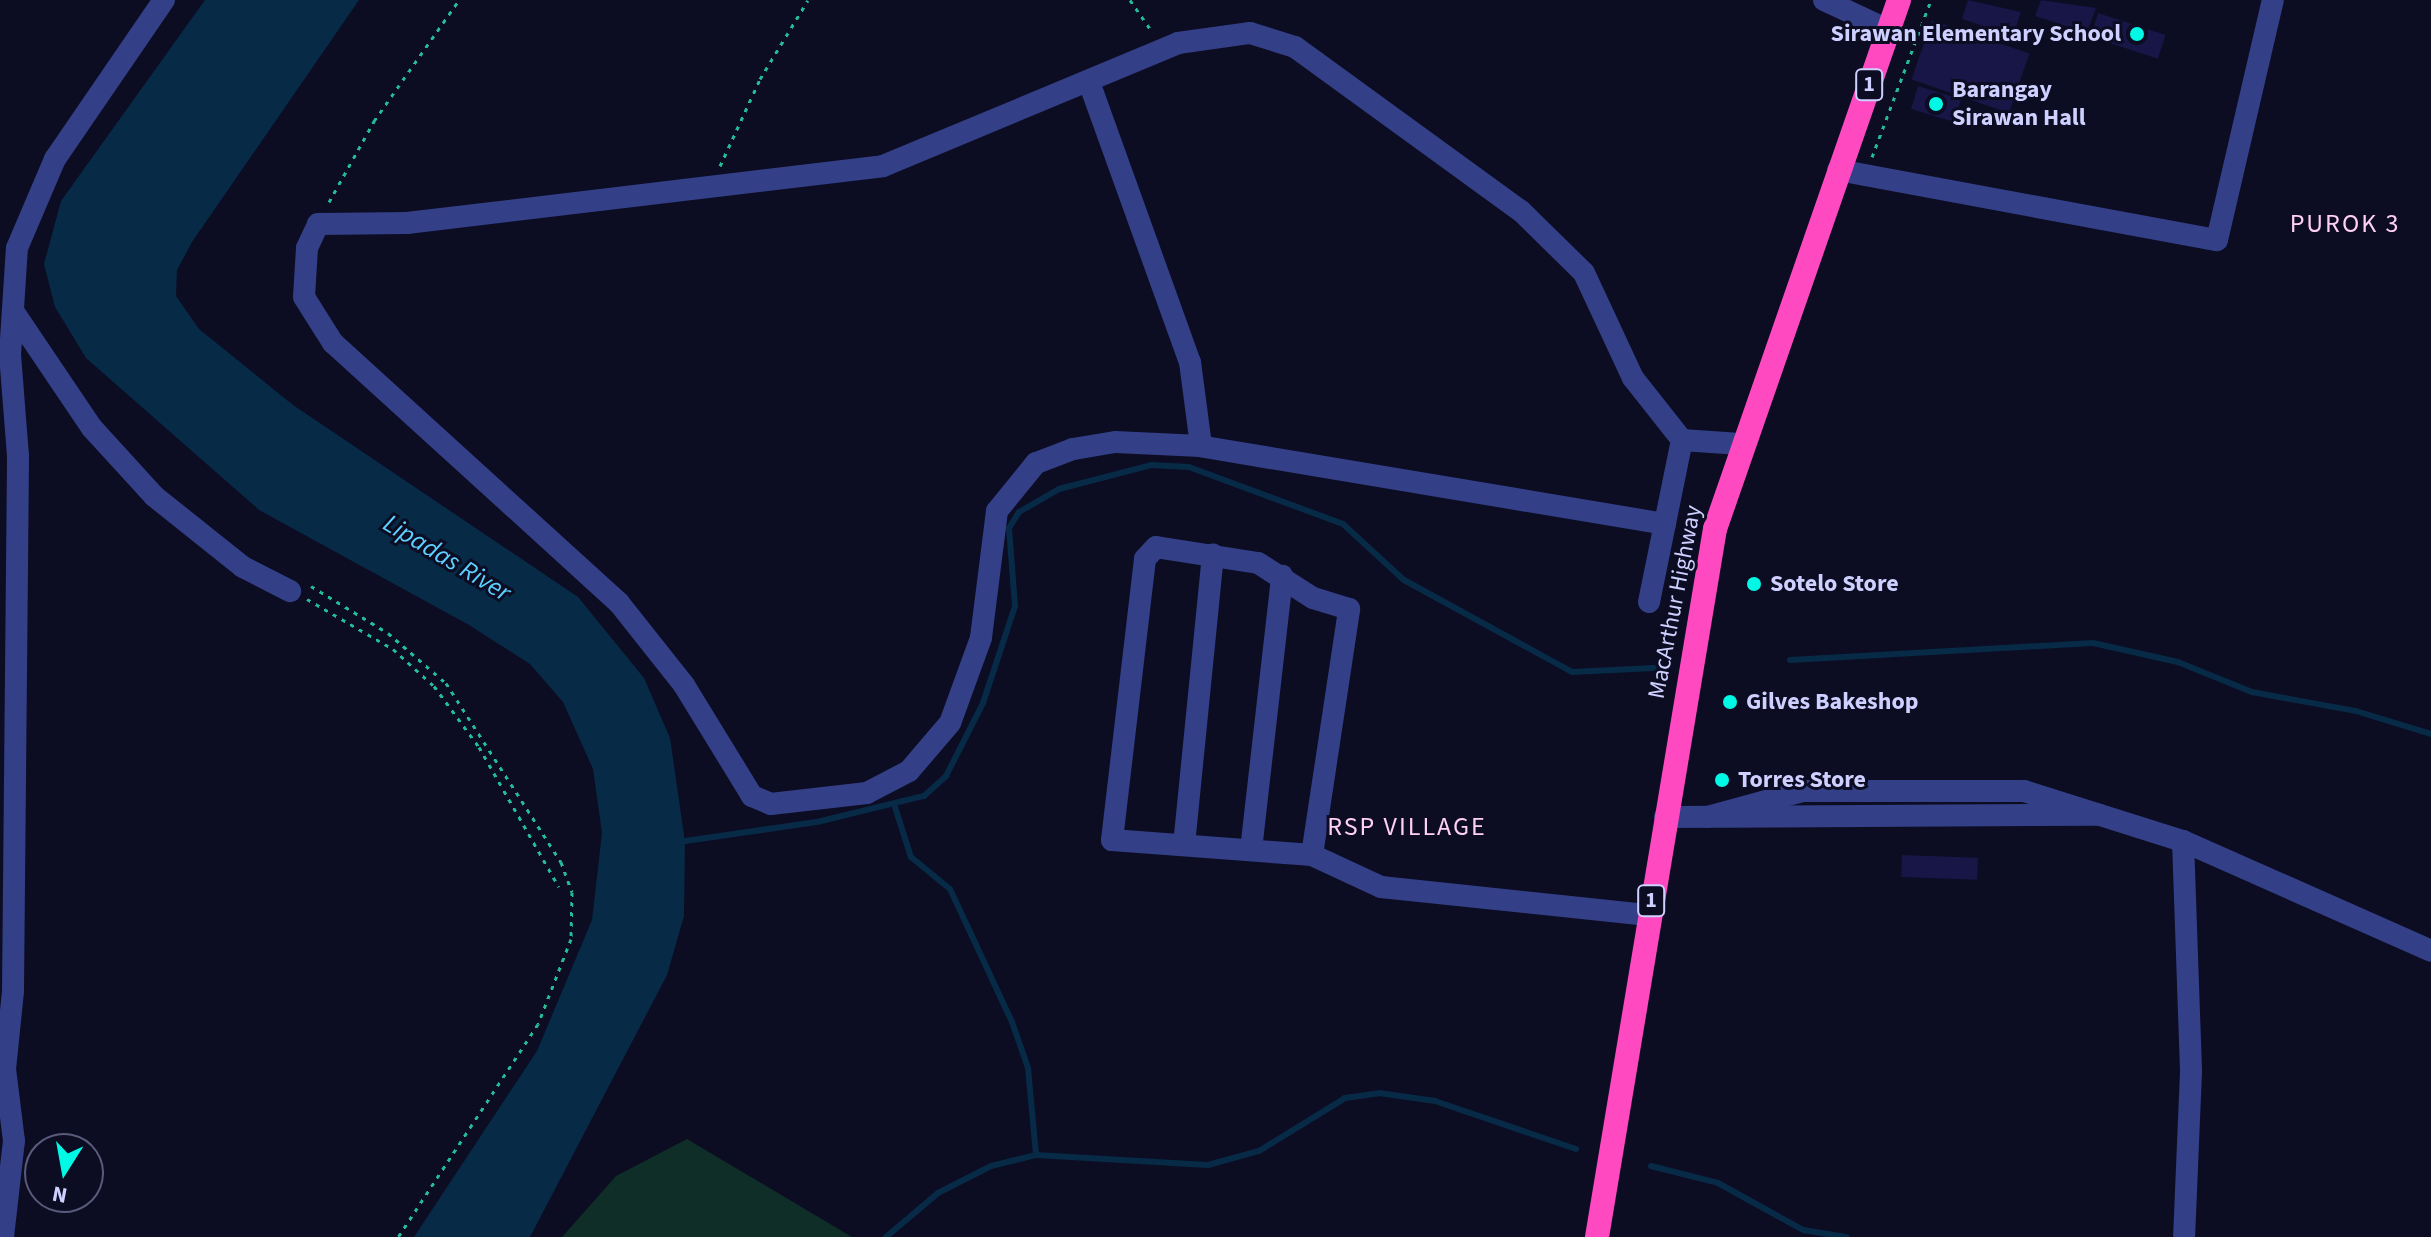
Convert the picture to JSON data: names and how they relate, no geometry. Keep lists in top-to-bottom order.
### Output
{
  "streets": {
    "highway": ["1", "MacArthur Highway"]
  },
  "districts": ["PUROK 3", "RSP VILLAGE"],
  "water": ["Lipadas River"],
  "places": [
    "Sirawan Elementary School",
    "Barangay Sirawan Hall",
    "Sotelo Store",
    "Gilves Bakeshop",
    "Torres Store"
  ],
  "north": "bottom"
}
